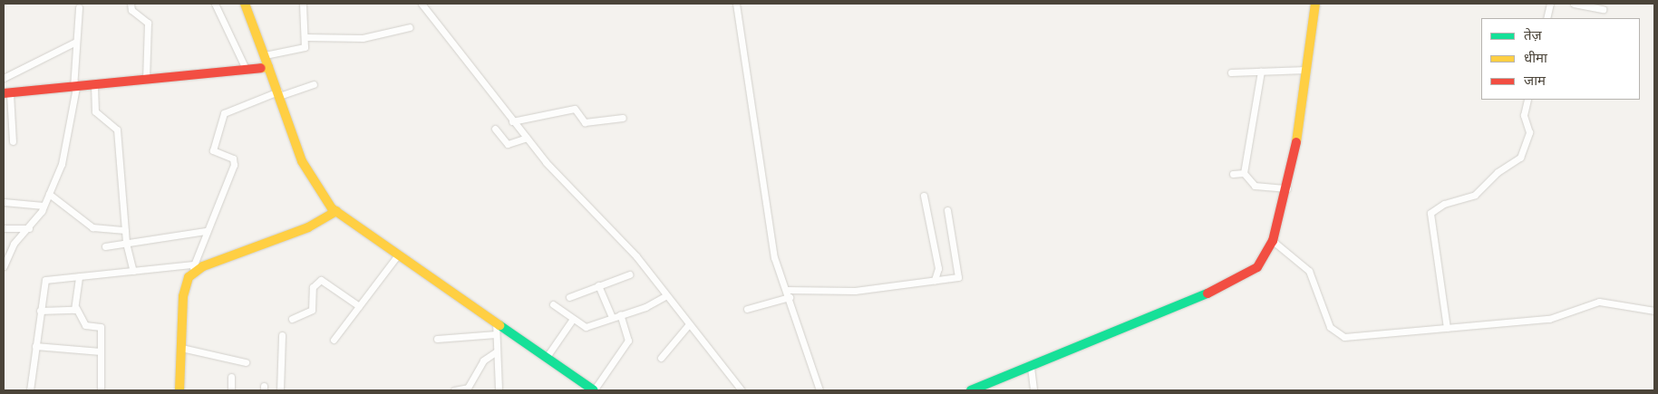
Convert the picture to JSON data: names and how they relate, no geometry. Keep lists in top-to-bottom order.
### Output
{
  "legend": ["तेज़", "धीमा", "जाम"]
}
